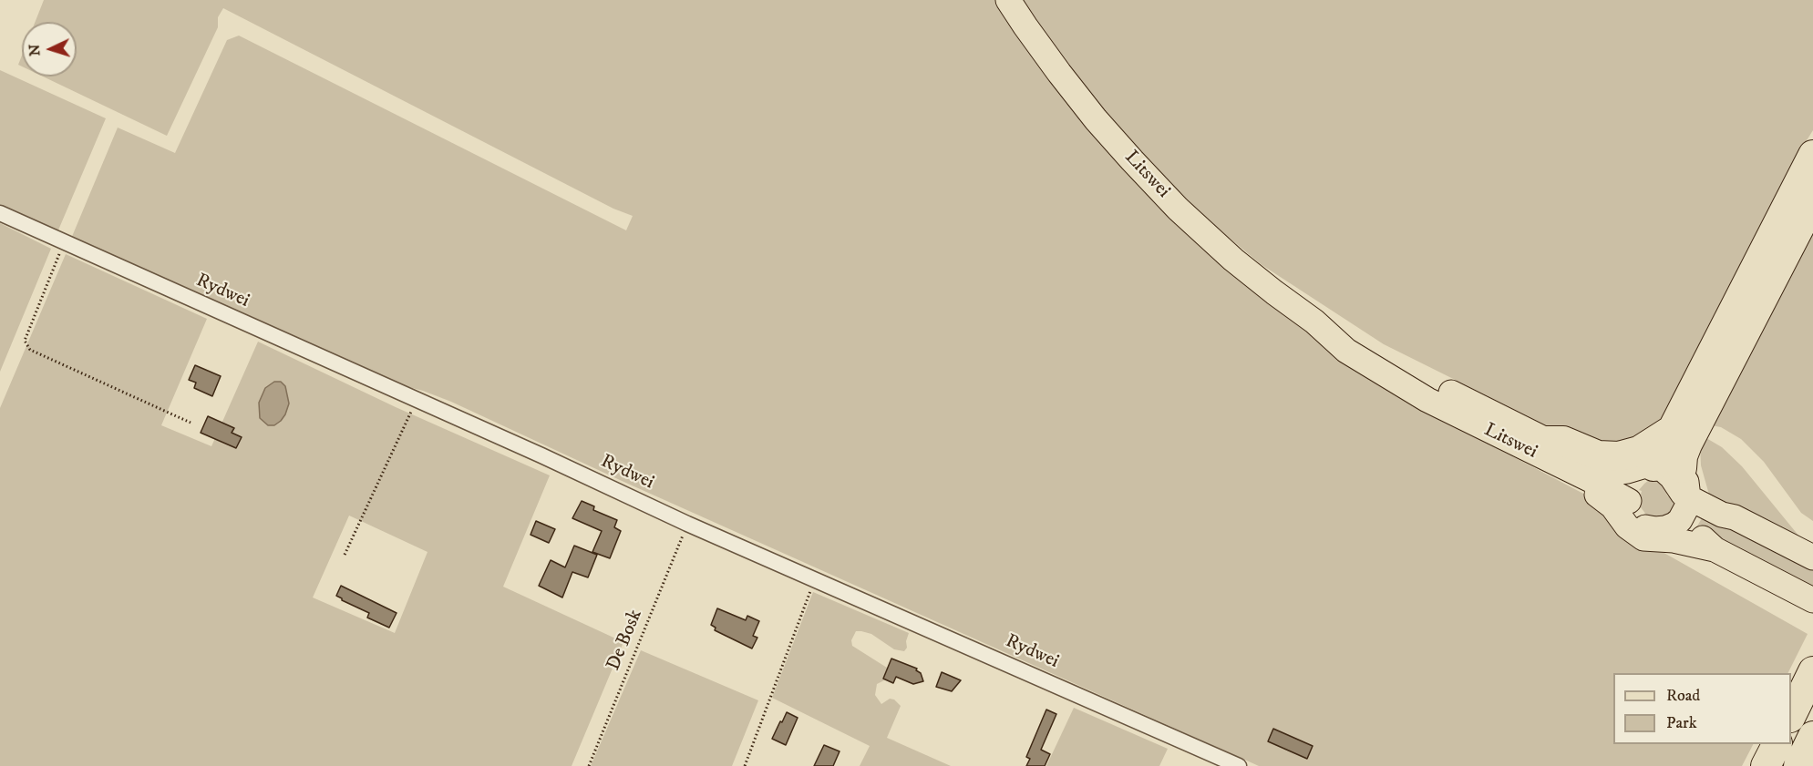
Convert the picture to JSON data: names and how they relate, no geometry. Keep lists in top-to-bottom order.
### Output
{
  "streets": {
    "main road": ["Litswei"],
    "street": ["Rydwei"],
    "path": ["De Bosk"]
  },
  "crossings": [
    ["Rydwei", "De Bosk"]
  ],
  "legend": ["Road", "Park"],
  "north": "left"
}
